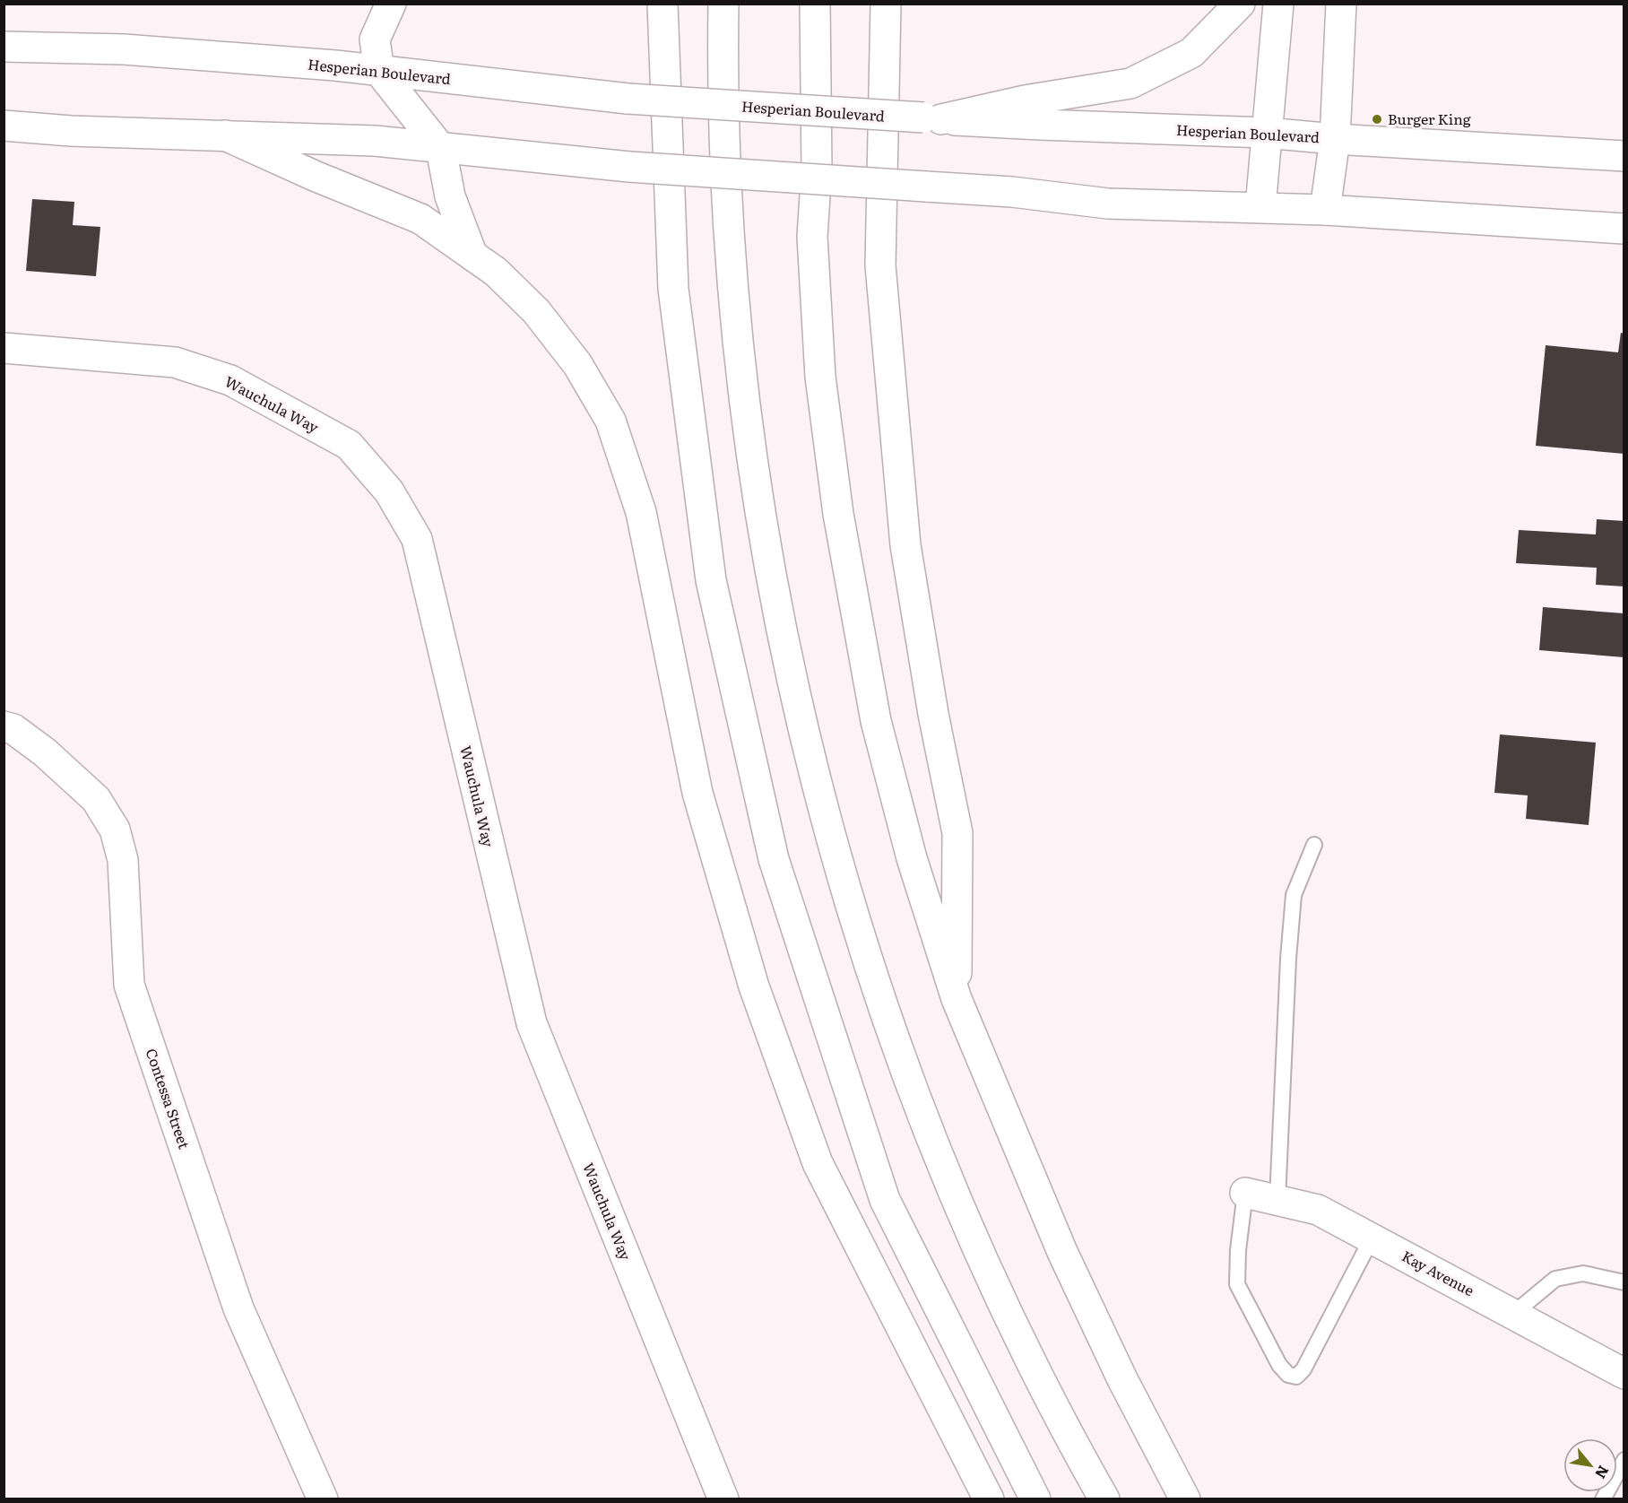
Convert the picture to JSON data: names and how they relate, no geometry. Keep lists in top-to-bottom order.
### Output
{
  "streets": {
    "main road": [
      "Hesperian Boulevard",
      "Wauchula Way",
      "Contessa Street",
      "Kay Avenue"
    ]
  },
  "places": ["Burger King"],
  "north": "bottom right"
}
